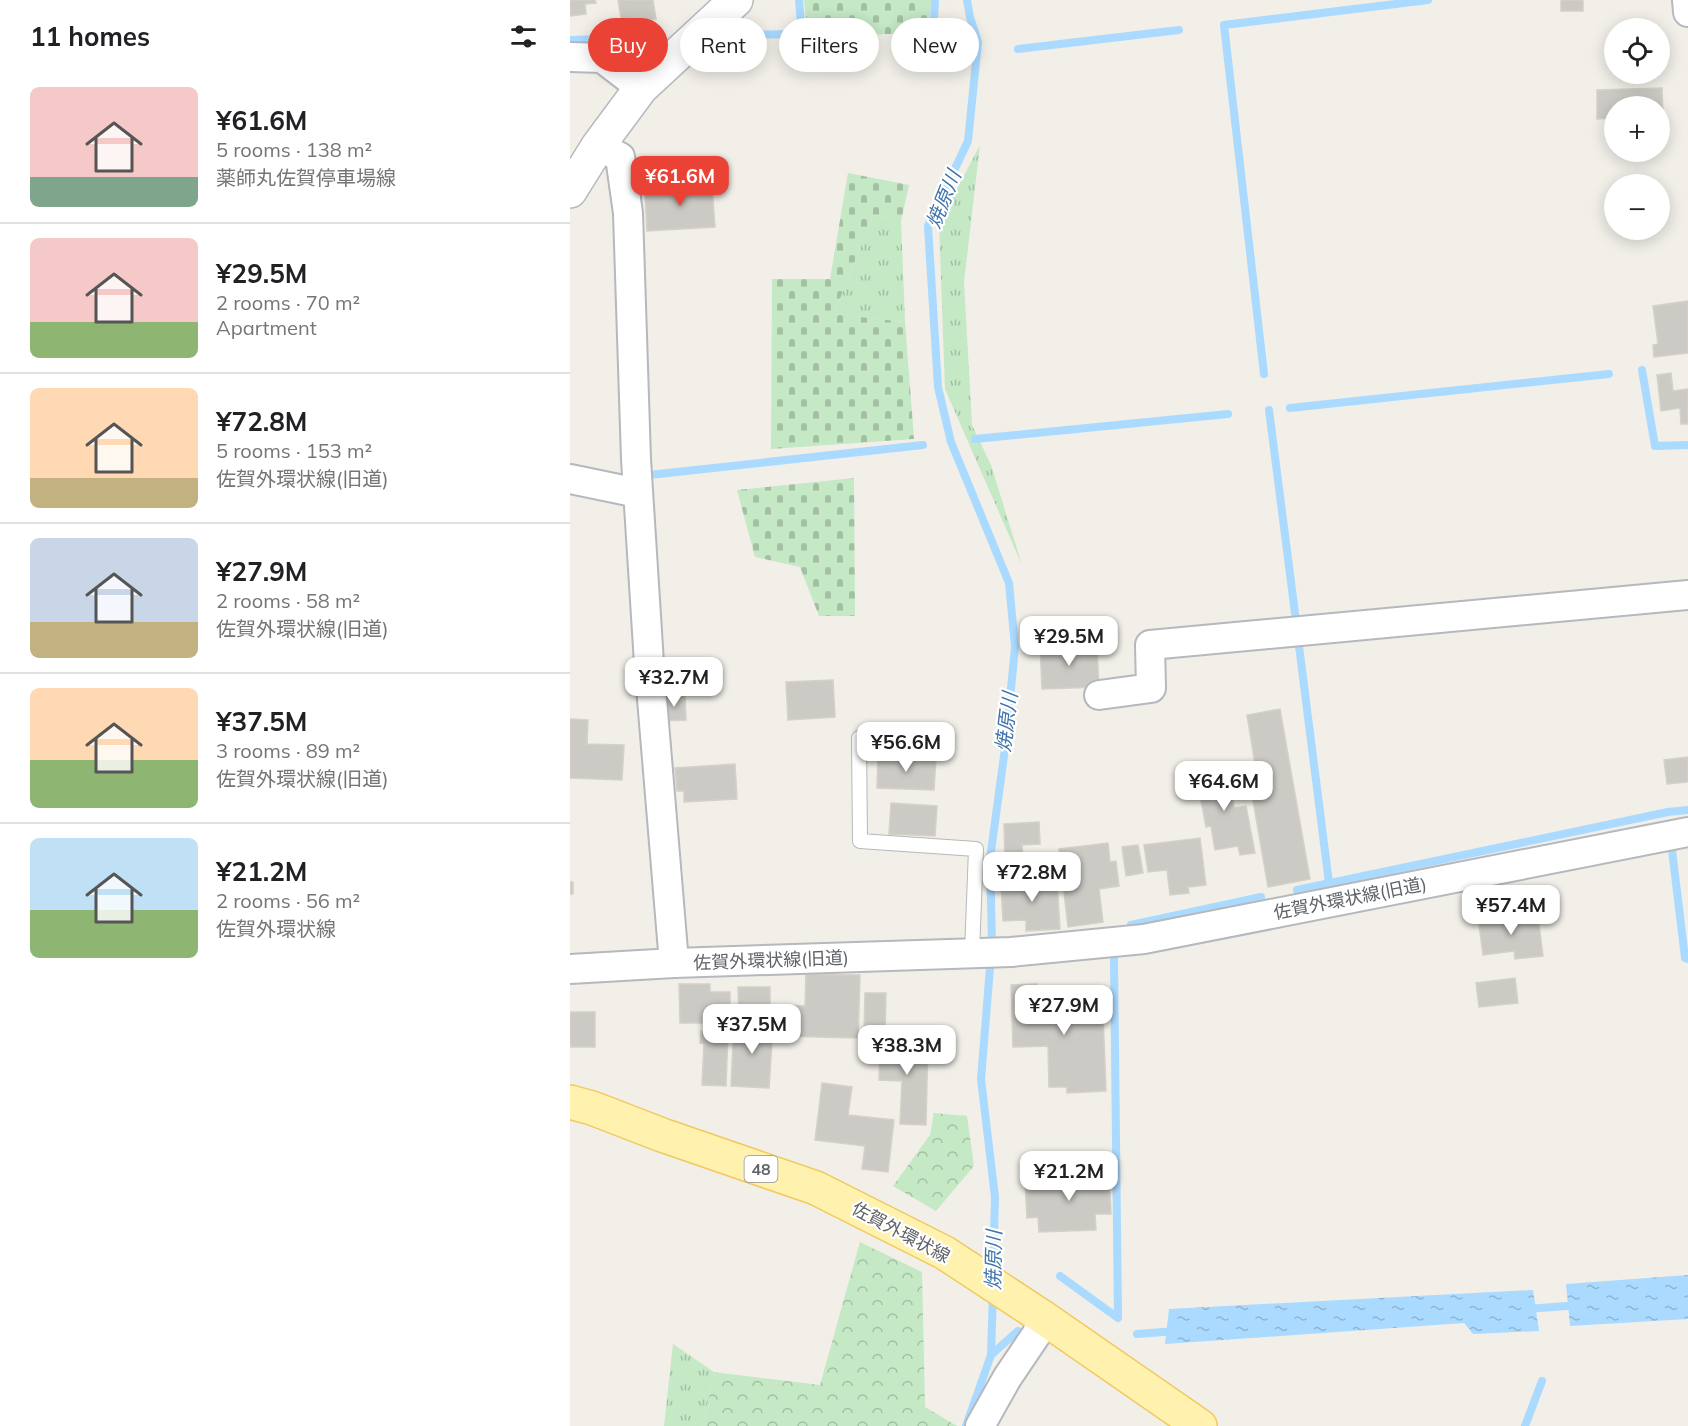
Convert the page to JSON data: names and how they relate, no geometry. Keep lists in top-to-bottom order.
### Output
{
  "streets": {
    "main road": ["48", "佐賀外環状線"],
    "street": ["佐賀外環状線(旧道)"]
  },
  "water": ["焼原川"],
  "page": {
    "heading": "11 homes",
    "map_buttons": ["+", "−"],
    "chip": [
      "Buy",
      "Rent",
      "Filters",
      "New"
    ],
    "list": [
      {
        "name": "¥61.6M",
        "note": "5 rooms · 138 m² · 薬師丸佐賀停車場線"
      },
      {
        "name": "¥29.5M",
        "note": "2 rooms · 70 m² · Apartment"
      },
      {
        "name": "¥72.8M",
        "note": "5 rooms · 153 m² · 佐賀外環状線(旧道)"
      },
      {
        "name": "¥27.9M",
        "note": "2 rooms · 58 m² · 佐賀外環状線(旧道)"
      },
      {
        "name": "¥37.5M",
        "note": "3 rooms · 89 m² · 佐賀外環状線(旧道)"
      },
      {
        "name": "¥21.2M",
        "note": "2 rooms · 56 m² · 佐賀外環状線"
      }
    ],
    "price": [
      "¥61.6M",
      "¥29.5M",
      "¥32.7M",
      "¥56.6M",
      "¥64.6M",
      "¥72.8M",
      "¥57.4M",
      "¥27.9M",
      "¥37.5M",
      "¥38.3M",
      "¥21.2M"
    ]
  }
}
